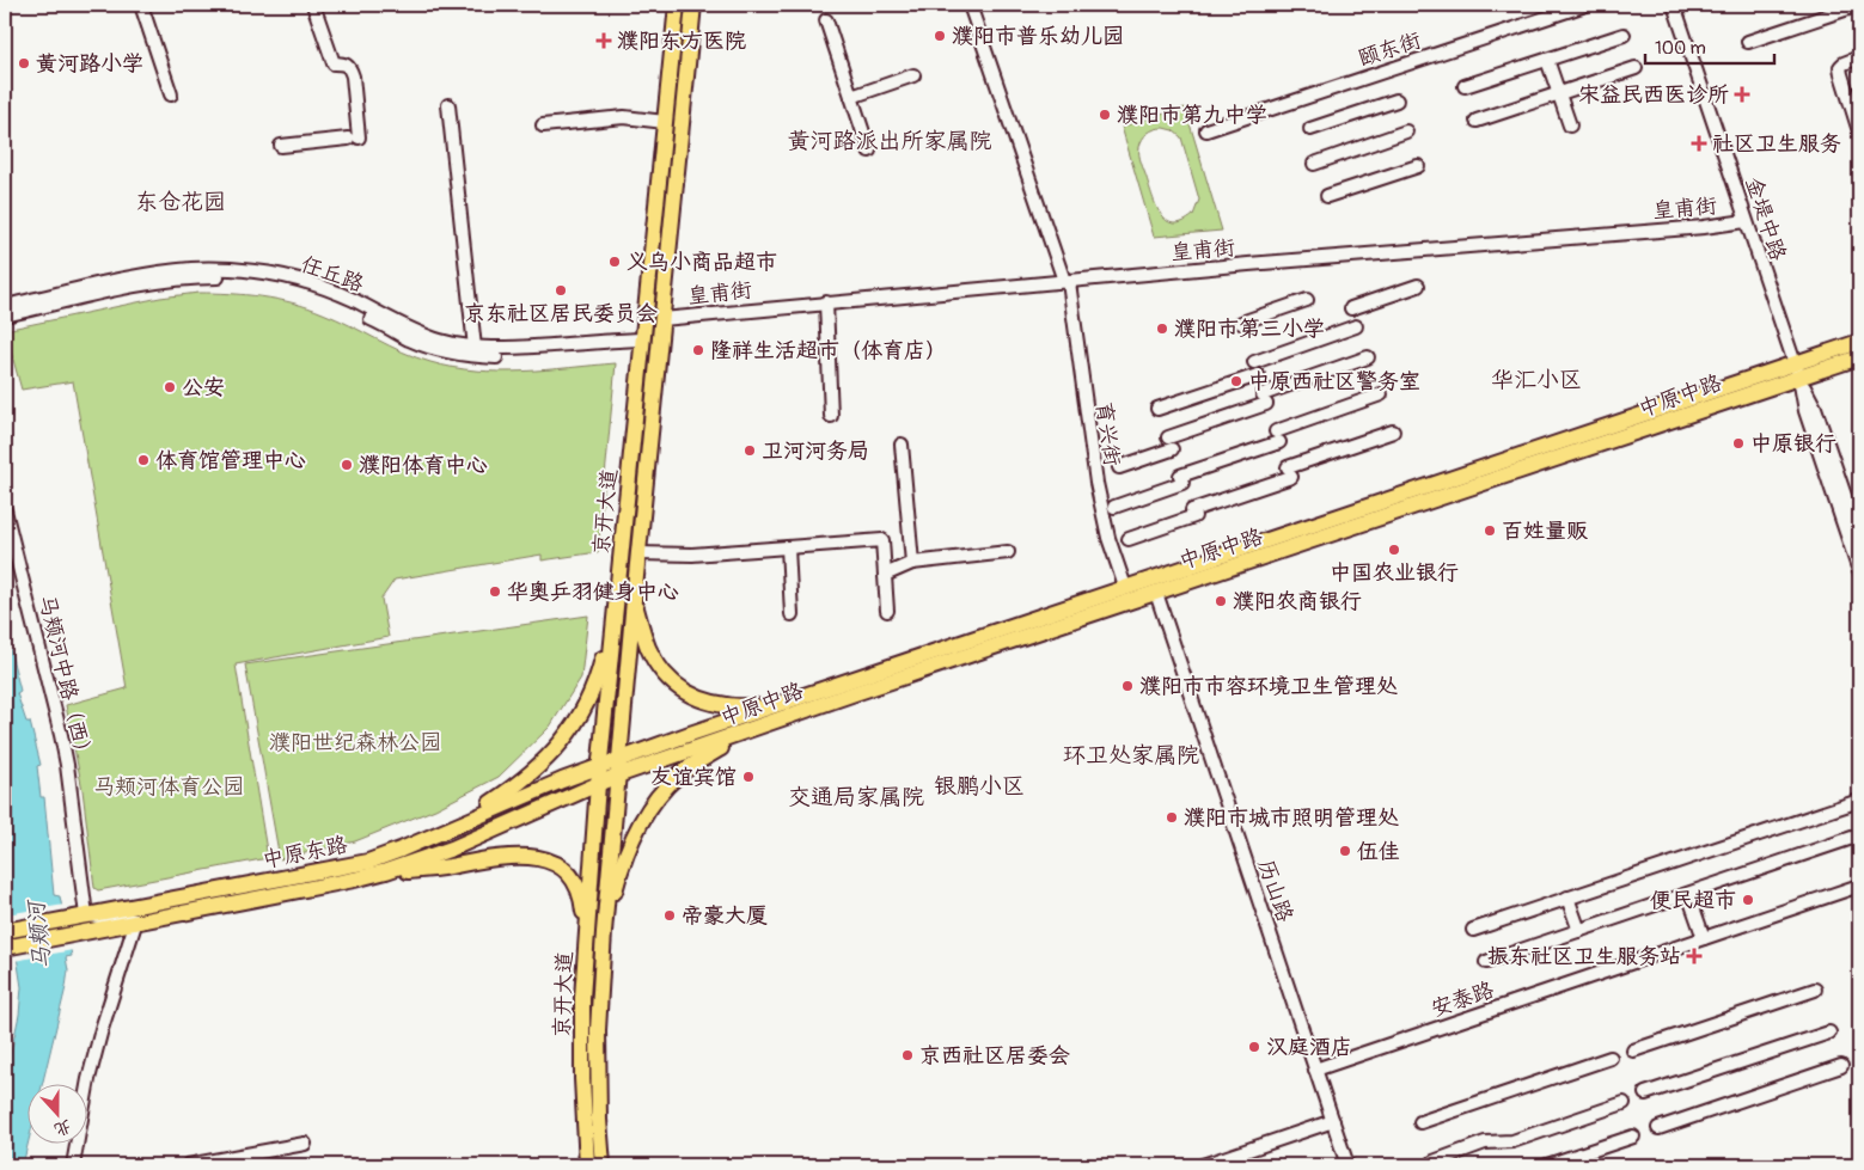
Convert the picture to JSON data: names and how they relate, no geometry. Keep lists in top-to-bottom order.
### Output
{
  "streets": {
    "main road": ["中原中路", "京开大道", "中原东路"],
    "street": [
      "颐东街",
      "皇甫街",
      "金堤中路",
      "任丘路",
      "育兴街",
      "马颊河中路（西）",
      "历山路",
      "安泰路"
    ]
  },
  "crossings": [
    ["皇甫街", "金堤中路"],
    ["皇甫街", "育兴街"],
    ["皇甫街", "京开大道"],
    ["金堤中路", "中原中路"],
    ["任丘路", "京开大道"],
    ["中原中路", "育兴街"],
    ["中原中路", "京开大道"],
    ["中原中路", "中原东路"],
    ["中原中路", "历山路"],
    ["京开大道", "中原东路"],
    ["马颊河中路（西）", "中原东路"],
    ["历山路", "安泰路"]
  ],
  "districts": [
    "黄河路派出所家属院",
    "东仓花园",
    "华汇小区",
    "环卫处家属院",
    "银鹏小区",
    "交通局家属院"
  ],
  "water": ["马颊河"],
  "parks": ["濮阳世纪森林公园", "马颊河体育公园"],
  "places": {
    "other": [
      "濮阳市普乐幼儿园",
      "黄河路小学",
      "濮阳市第九中学",
      "义乌小商品超市",
      "京东社区居民委员会",
      "濮阳市第三小学",
      "隆祥生活超市（体育店）",
      "中原西社区警务室",
      "公安",
      "中原银行",
      "卫河河务局",
      "体育馆管理中心",
      "濮阳体育中心",
      "百姓量贩",
      "中国农业银行",
      "华奥乒羽健身中心",
      "濮阳农商银行",
      "濮阳市市容环境卫生管理处",
      "友谊宾馆",
      "濮阳市城市照明管理处",
      "伍佳",
      "便民超市",
      "帝豪大厦",
      "汉庭酒店",
      "京西社区居委会"
    ],
    "health": [
      "濮阳东方医院",
      "宋益民西医诊所",
      "社区卫生服务",
      "振东社区卫生服务站"
    ]
  },
  "scale_bar": "100 m",
  "north": "bottom"
}
